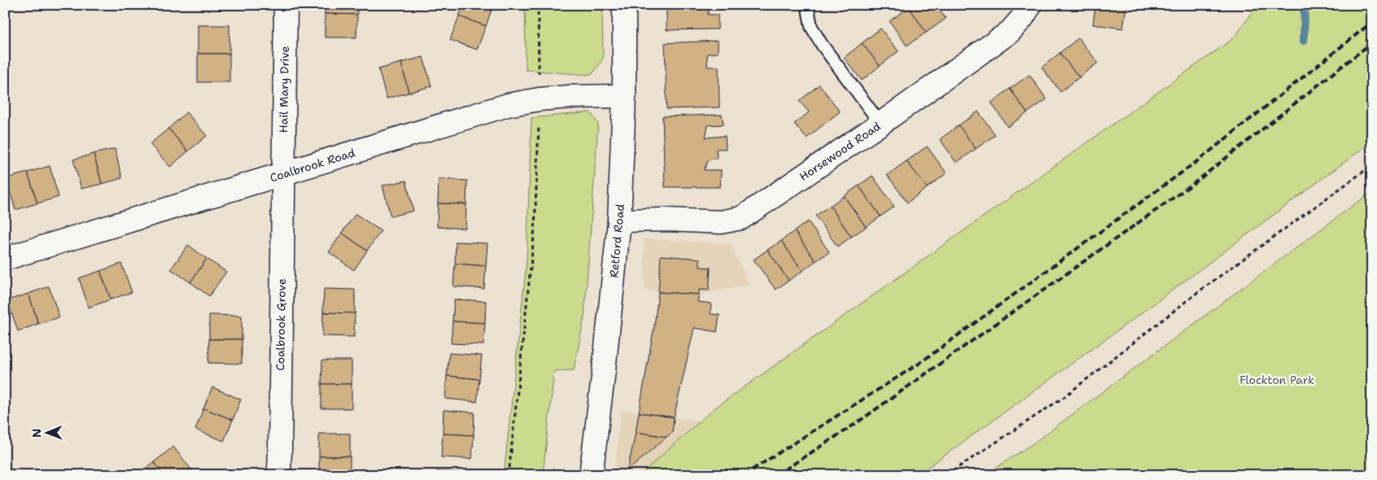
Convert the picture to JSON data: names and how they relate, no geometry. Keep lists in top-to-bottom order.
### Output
{
  "streets": {
    "street": [
      "Hail Mary Drive",
      "Horsewood Road",
      "Coalbrook Road",
      "Retford Road",
      "Coalbrook Grove"
    ]
  },
  "crossings": [
    ["Hail Mary Drive", "Coalbrook Road"],
    ["Hail Mary Drive", "Coalbrook Grove"],
    ["Horsewood Road", "Retford Road"],
    ["Coalbrook Road", "Retford Road"],
    ["Coalbrook Road", "Coalbrook Grove"]
  ],
  "parks": ["Flockton Park"],
  "north": "left"
}
